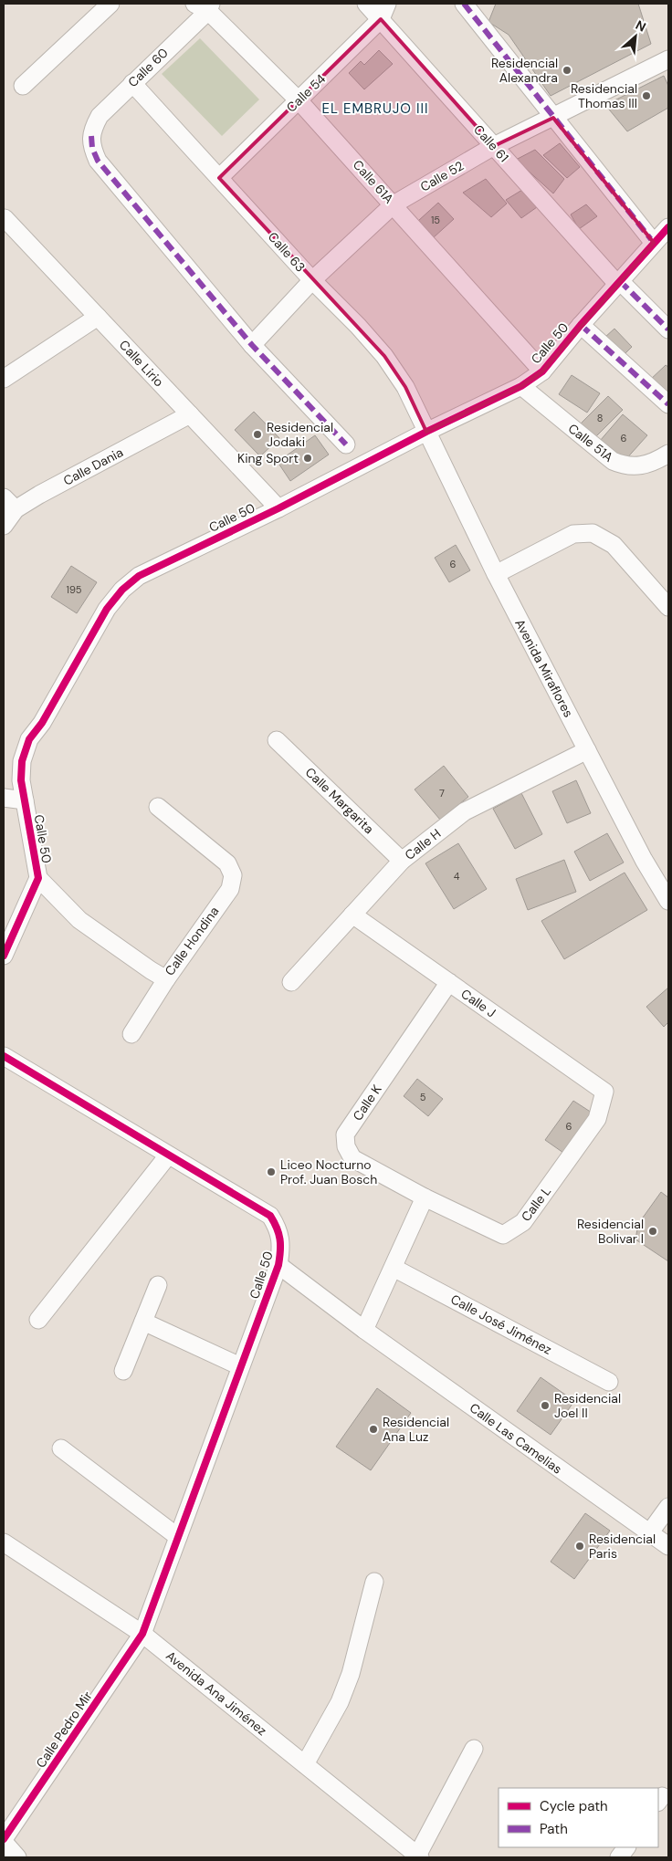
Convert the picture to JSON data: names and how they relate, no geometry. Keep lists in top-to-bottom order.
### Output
{
  "streets": {
    "street": [
      "Calle 60",
      "Calle 54",
      "Calle 61",
      "Calle 52",
      "Calle 61A",
      "Calle 63",
      "Calle 50",
      "Calle Lirio",
      "Calle 51A",
      "Calle Dania",
      "Avenida Miraflores",
      "Calle Margarita",
      "Calle H",
      "Calle Hondina",
      "Calle J",
      "Calle K",
      "Calle L",
      "Calle José Jiménez",
      "Calle Las Camelias",
      "Avenida Ana Jiménez",
      "Calle Pedro Mir"
    ]
  },
  "crossings": [
    ["Calle 60", "Calle 52"],
    ["Calle 60", "Calle 61A"],
    ["Calle 60", "Calle 63"],
    ["Calle 54", "Calle 61"],
    ["Calle 54", "Calle 61A"],
    ["Calle 54", "Calle 63"],
    ["Calle 61", "Calle 52"],
    ["Calle 61", "Calle 50"],
    ["Calle 52", "Calle 61A"],
    ["Calle 52", "Calle 63"],
    ["Calle 61A", "Calle 50"],
    ["Calle 63", "Calle 50"],
    ["Calle 63", "Avenida Miraflores"],
    ["Calle 50", "Calle Lirio"],
    ["Calle 50", "Calle 51A"],
    ["Calle 50", "Avenida Miraflores"],
    ["Calle 50", "Calle Hondina"],
    ["Calle 50", "Calle Las Camelias"],
    ["Calle 50", "Avenida Ana Jiménez"],
    ["Calle 50", "Calle Pedro Mir"],
    ["Calle Lirio", "Calle Dania"],
    ["Avenida Miraflores", "Calle H"],
    ["Calle Margarita", "Calle H"],
    ["Calle H", "Calle J"],
    ["Calle J", "Calle K"],
    ["Calle J", "Calle L"],
    ["Calle K", "Calle L"],
    ["Avenida Ana Jiménez", "Calle Pedro Mir"]
  ],
  "districts": ["EL EMBRUJO III"],
  "places": [
    "Residencial Alexandra",
    "Residencial Thomas III",
    "Residencial Jodaki",
    "King Sport",
    "Liceo Nocturno Prof. Juan Bosch",
    "Residencial Bolivar I",
    "Residencial Joel II",
    "Residencial Ana Luz",
    "Residencial Paris"
  ],
  "house_numbers": [
    "15",
    "8",
    "6",
    "6",
    "195",
    "7",
    "4",
    "5",
    "6"
  ],
  "legend": ["Cycle path", "Path"],
  "north": "top right"
}
